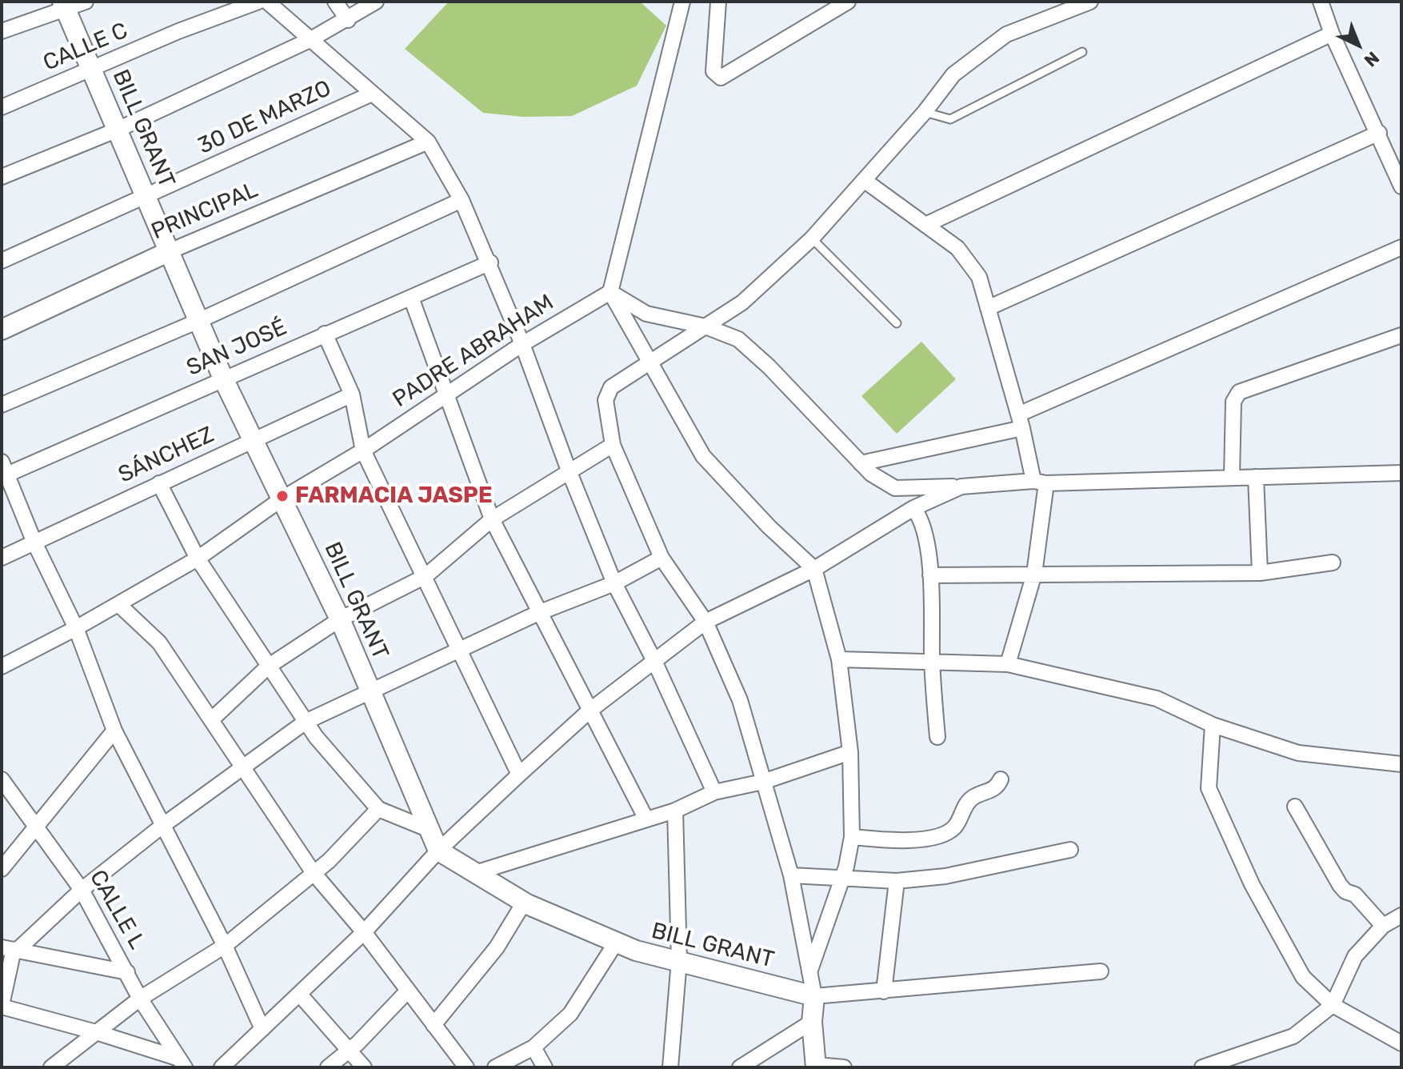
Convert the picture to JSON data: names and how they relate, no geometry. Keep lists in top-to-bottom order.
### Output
{
  "streets": {
    "street": [
      "CALLE C",
      "30 DE MARZO",
      "BILL GRANT",
      "PRINCIPAL",
      "SAN JOSÉ",
      "PADRE ABRAHAM",
      "SÁNCHEZ",
      "CALLE L"
    ]
  },
  "crossings": [
    ["CALLE C", "BILL GRANT"],
    ["30 DE MARZO", "BILL GRANT"],
    ["BILL GRANT", "PRINCIPAL"],
    ["BILL GRANT", "SAN JOSÉ"],
    ["BILL GRANT", "PADRE ABRAHAM"],
    ["BILL GRANT", "SÁNCHEZ"]
  ],
  "places": ["FARMACIA JASPE"],
  "north": "bottom right"
}
